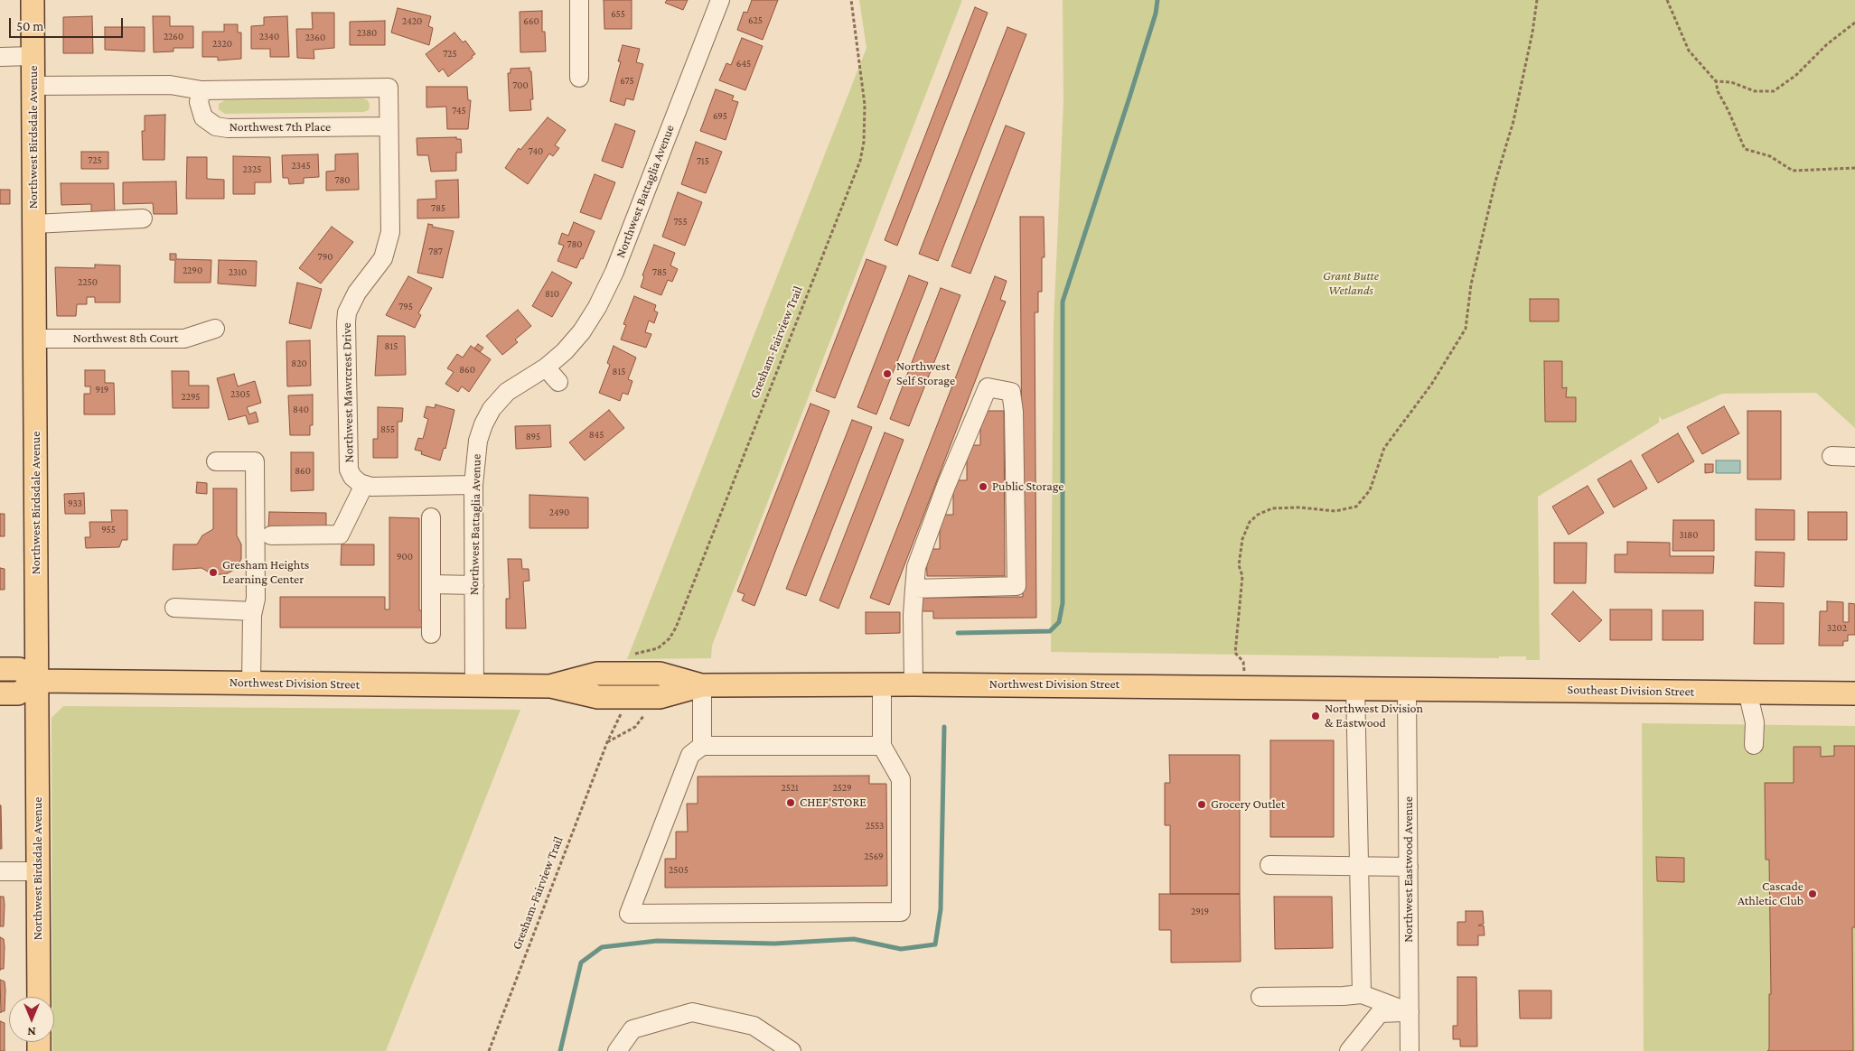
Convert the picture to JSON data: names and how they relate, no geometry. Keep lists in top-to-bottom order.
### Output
{
  "streets": {
    "main road": ["Northwest Birdsdale Avenue", "Northwest Division Street", "Southeast Division Street"],
    "street": [
      "Northwest 7th Place",
      "Northwest Battaglia Avenue",
      "Northwest 8th Court",
      "Northwest Mawrcrest Drive",
      "Northwest Eastwood Avenue"
    ],
    "path": ["Gresham-Fairview Trail"]
  },
  "crossings": [
    ["Northwest 7th Place", "Northwest Mawrcrest Drive"],
    ["Northwest Birdsdale Avenue", "Northwest 8th Court"],
    ["Northwest Birdsdale Avenue", "Northwest Division Street"],
    ["Northwest Battaglia Avenue", "Northwest Division Street"],
    ["Northwest Division Street", "Southeast Division Street"],
    ["Northwest Division Street", "Northwest Eastwood Avenue"],
    ["Southeast Division Street", "Northwest Eastwood Avenue"]
  ],
  "parks": ["Grant Butte Wetlands"],
  "places": [
    "Northwest Self Storage",
    "Public Storage",
    "Gresham Heights Learning Center",
    "Northwest Division & Eastwood",
    "CHEF'STORE",
    "Grocery Outlet",
    "Cascade Athletic Club"
  ],
  "house_numbers": [
    "655",
    "625",
    "2420",
    "660",
    "2380",
    "2260",
    "2340",
    "2360",
    "2320",
    "725",
    "645",
    "675",
    "700",
    "745",
    "695",
    "740",
    "725",
    "715",
    "2345",
    "2325",
    "780",
    "785",
    "755",
    "780",
    "787",
    "790",
    "2290",
    "2310",
    "785",
    "2250",
    "810",
    "795",
    "815",
    "820",
    "860",
    "815",
    "919",
    "2305",
    "2295",
    "840",
    "855",
    "845",
    "895",
    "860",
    "933",
    "2490",
    "955",
    "3180",
    "900",
    "3202",
    "2521",
    "2529",
    "2553",
    "2569",
    "2505",
    "2919"
  ],
  "scale_bar": "50 m",
  "north": "bottom"
}
